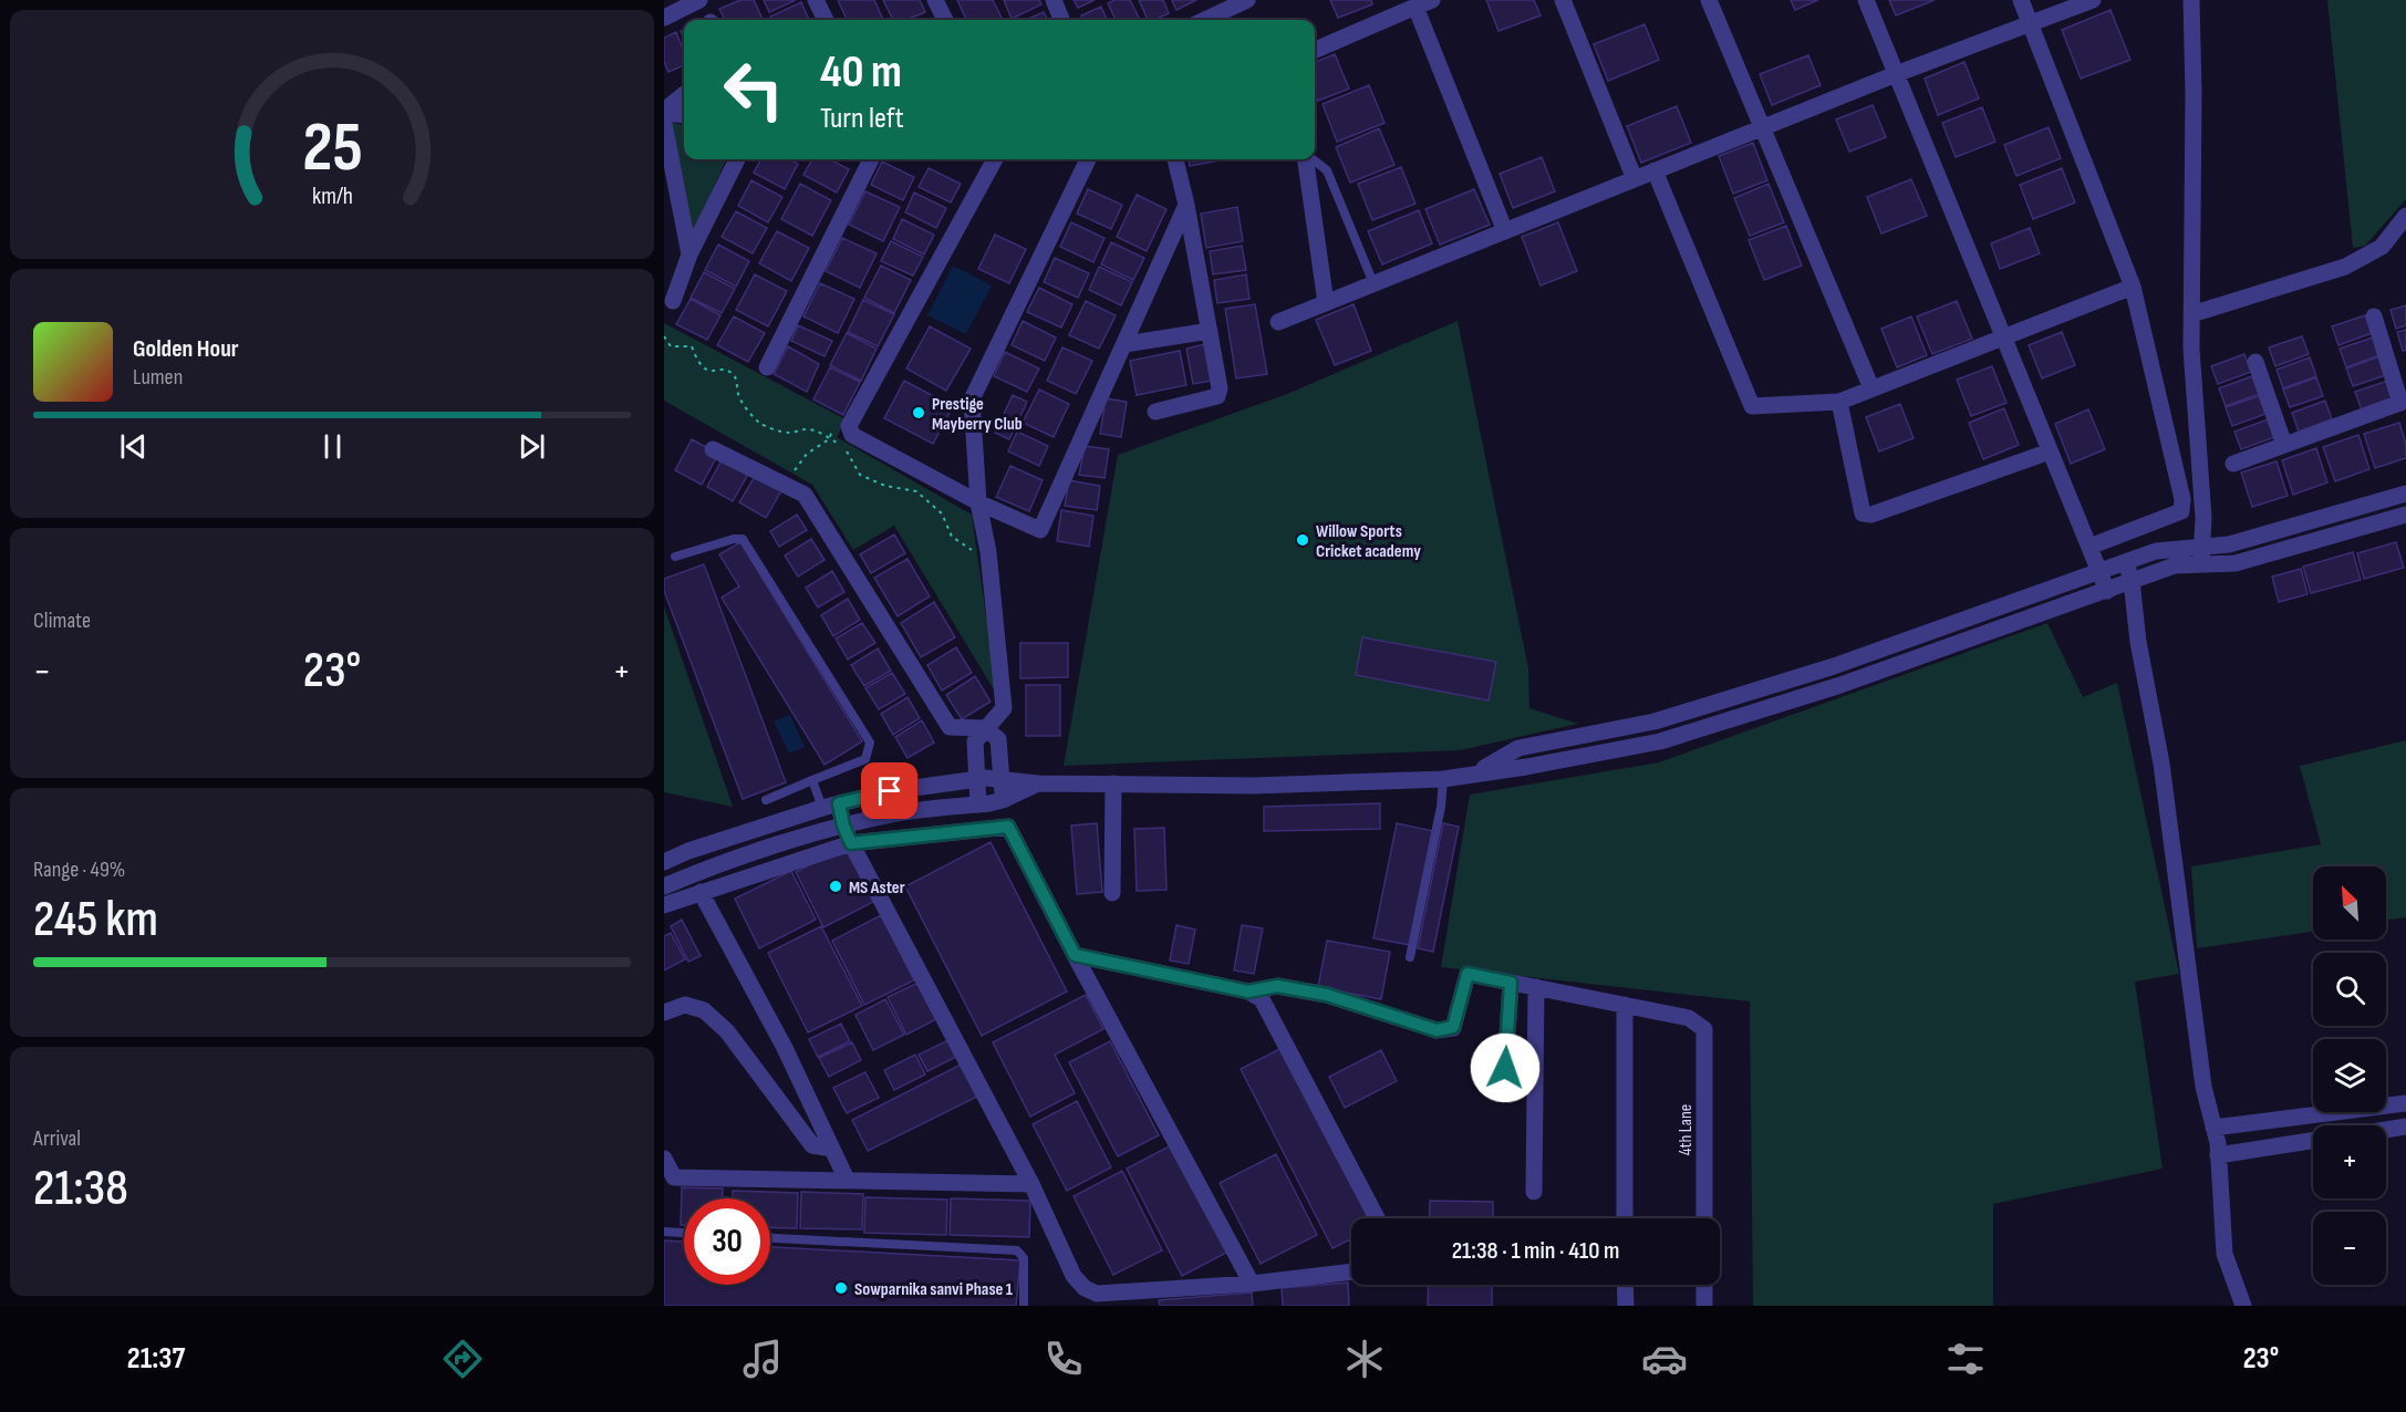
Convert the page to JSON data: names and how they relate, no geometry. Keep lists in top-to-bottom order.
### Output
{
  "streets": {
    "street": ["4th Lane"]
  },
  "places": [
    "Prestige Mayberry Club",
    "Willow Sports Cricket academy",
    "MS Aster",
    "Sowparnika sanvi Phase 1"
  ],
  "north": "top left",
  "page": {
    "turn": ["40 m", "Turn left"],
    "song": ["Golden Hour", "Lumen"],
    "tile": [
      "Climate",
      ["Range · 49%", "245 km"],
      ["Arrival", "21:38"]
    ],
    "heat": ["−", "23°", "+"],
    "map_buttons": ["+", "−"],
    "limit": "30",
    "trip": "21:38 · 1 min · 410 m",
    "tabs": ["21:37", "23°"],
    "gauge": ["25", "km/h"]
  }
}
